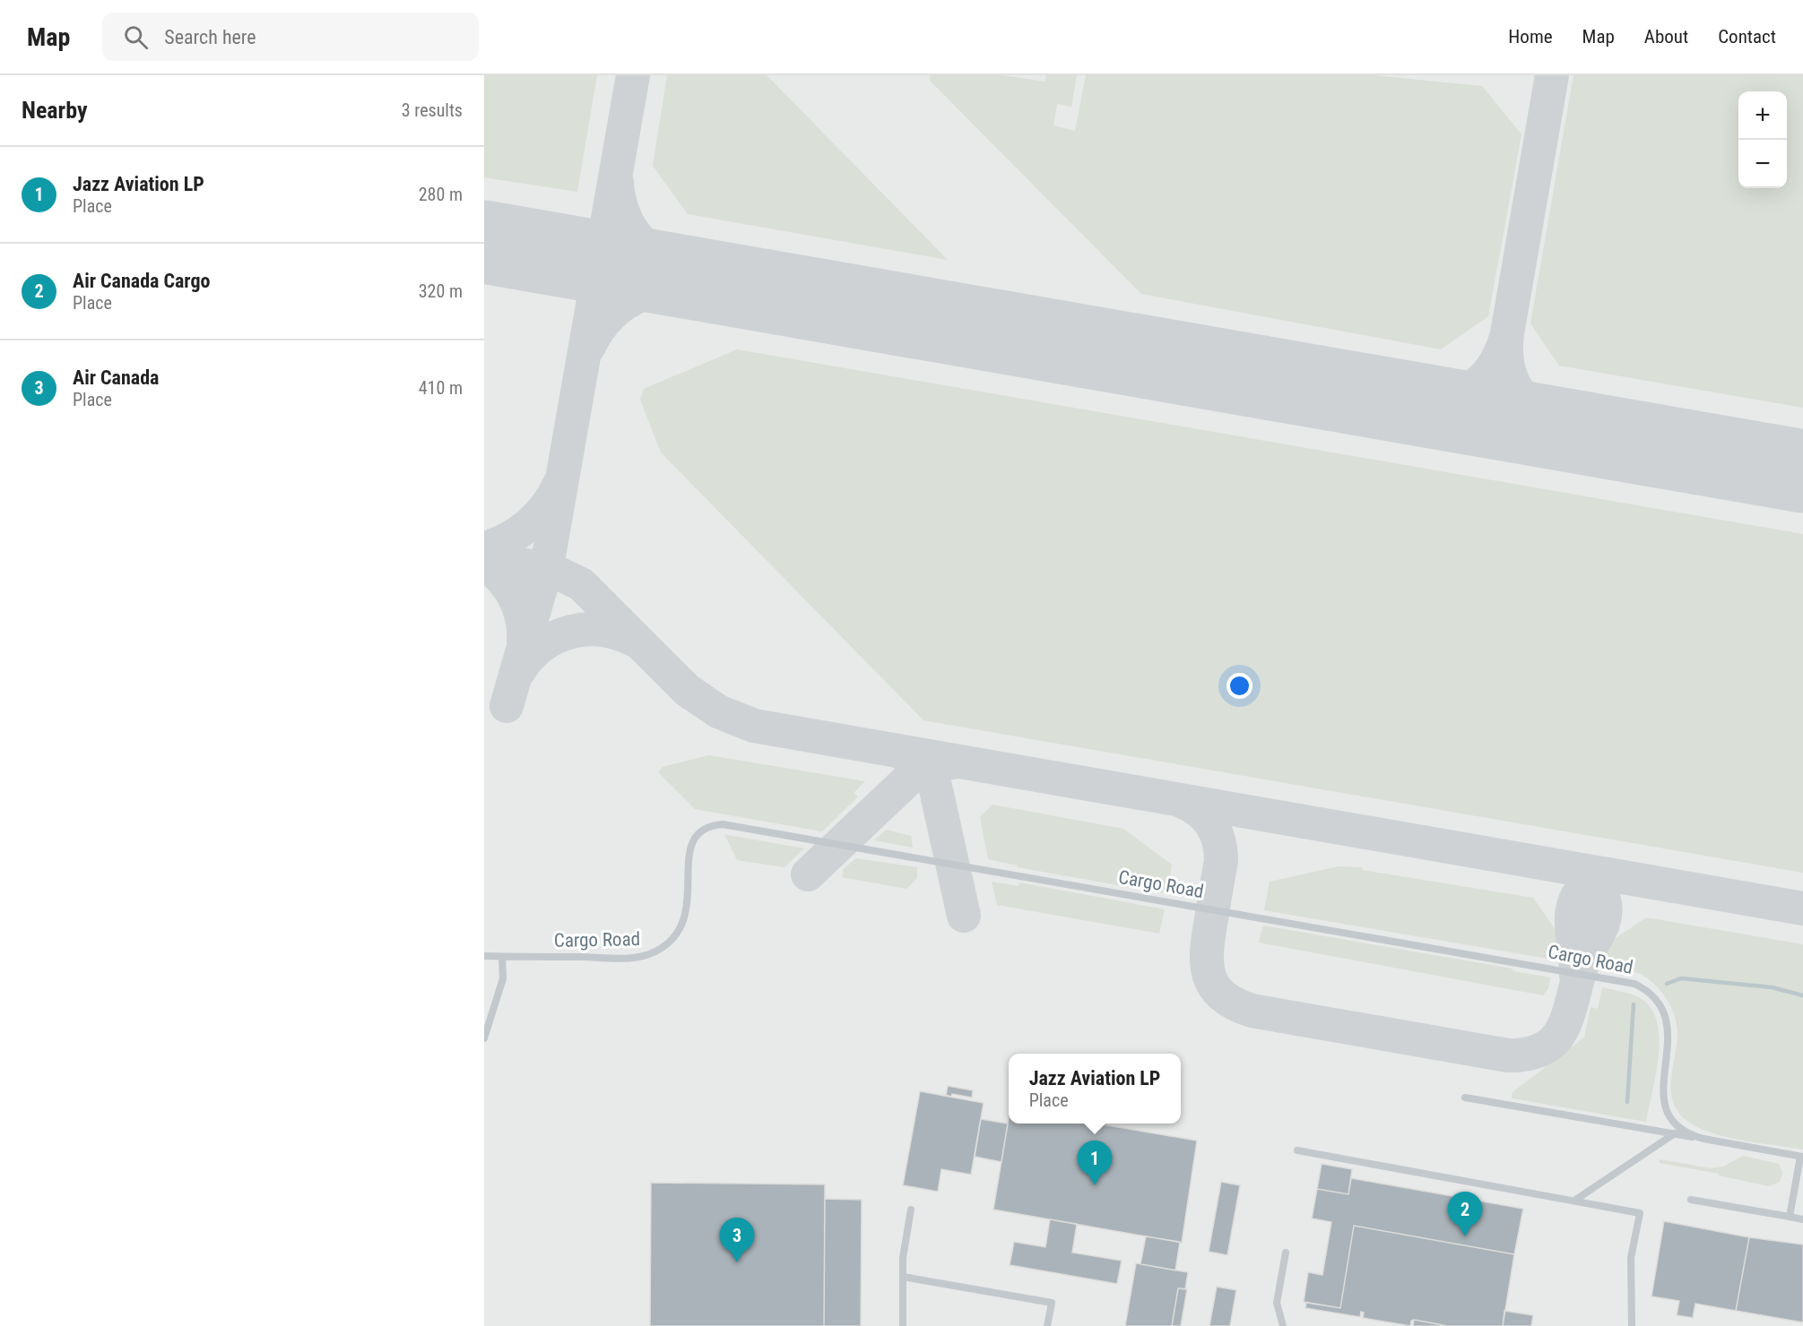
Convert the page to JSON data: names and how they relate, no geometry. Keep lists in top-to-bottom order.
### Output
{
  "streets": {
    "lane": ["Cargo Road"]
  },
  "page": {
    "header": "Map",
    "search": "Search here",
    "nav": [
      "Home",
      "Map",
      "About",
      "Contact"
    ],
    "heading": ["Nearby", "3 results"],
    "map_buttons": ["+", "−"],
    "list": [
      {
        "mark": "1",
        "name": "Jazz Aviation LP",
        "note": "Place",
        "value": "280 m"
      },
      {
        "mark": "2",
        "name": "Air Canada Cargo",
        "note": "Place",
        "value": "320 m"
      },
      {
        "mark": "3",
        "name": "Air Canada",
        "note": "Place",
        "value": "410 m"
      }
    ],
    "popup": ["Jazz Aviation LP", "Place"],
    "pins": ["1", "2", "3"]
  }
}
